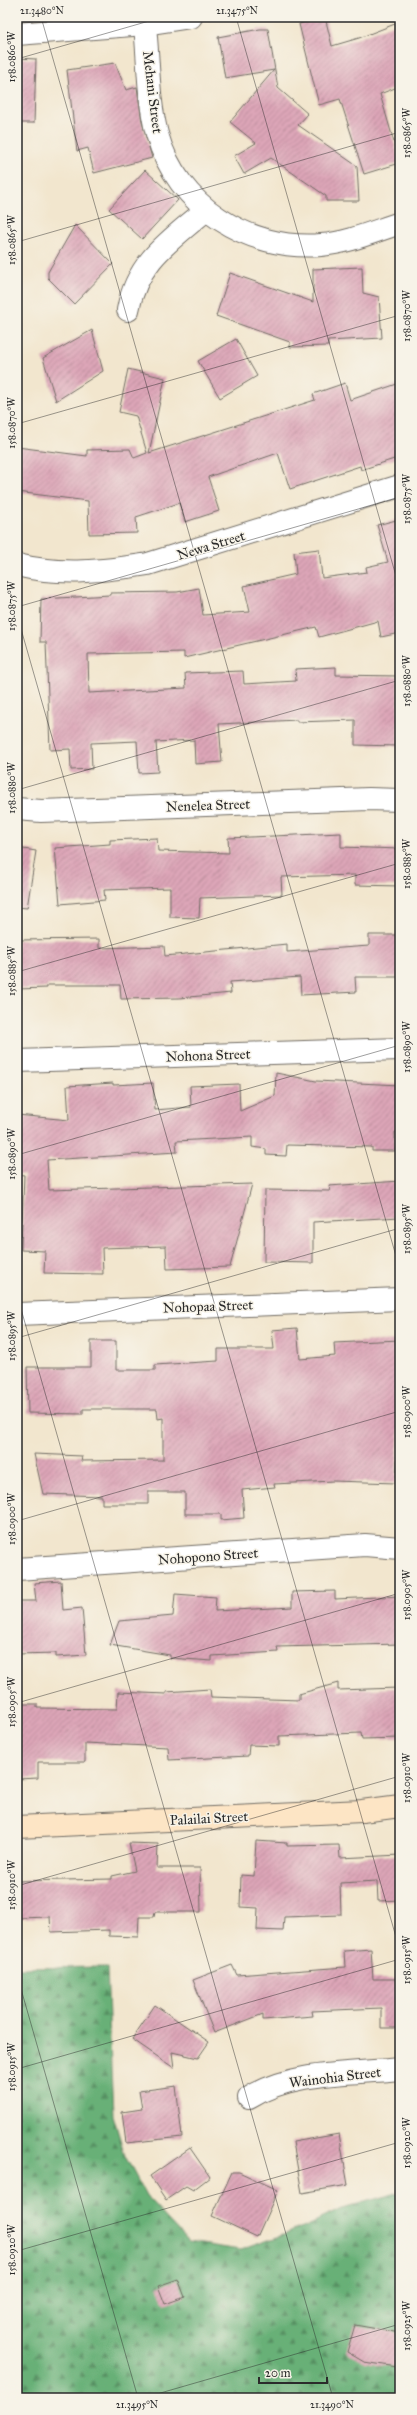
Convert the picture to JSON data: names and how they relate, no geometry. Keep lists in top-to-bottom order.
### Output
{
  "streets": {
    "street": [
      "Mehani Street",
      "Newa Street",
      "Nenelea Street",
      "Nohona Street",
      "Nohopaa Street",
      "Nohopono Street",
      "Palailai Street",
      "Wainohia Street"
    ]
  },
  "scale_bar": "20 m",
  "coordinates": [
    "21.3480°N",
    "21.3475°N",
    "158.0860°W",
    "158.0865°W",
    "158.0870°W",
    "158.0875°W",
    "158.0880°W",
    "158.0885°W",
    "158.0890°W",
    "158.0895°W",
    "158.0900°W",
    "158.0905°W",
    "158.0910°W",
    "158.0915°W",
    "158.0920°W",
    "158.0925°W",
    "21.3495°N",
    "21.3490°N"
  ]
}
